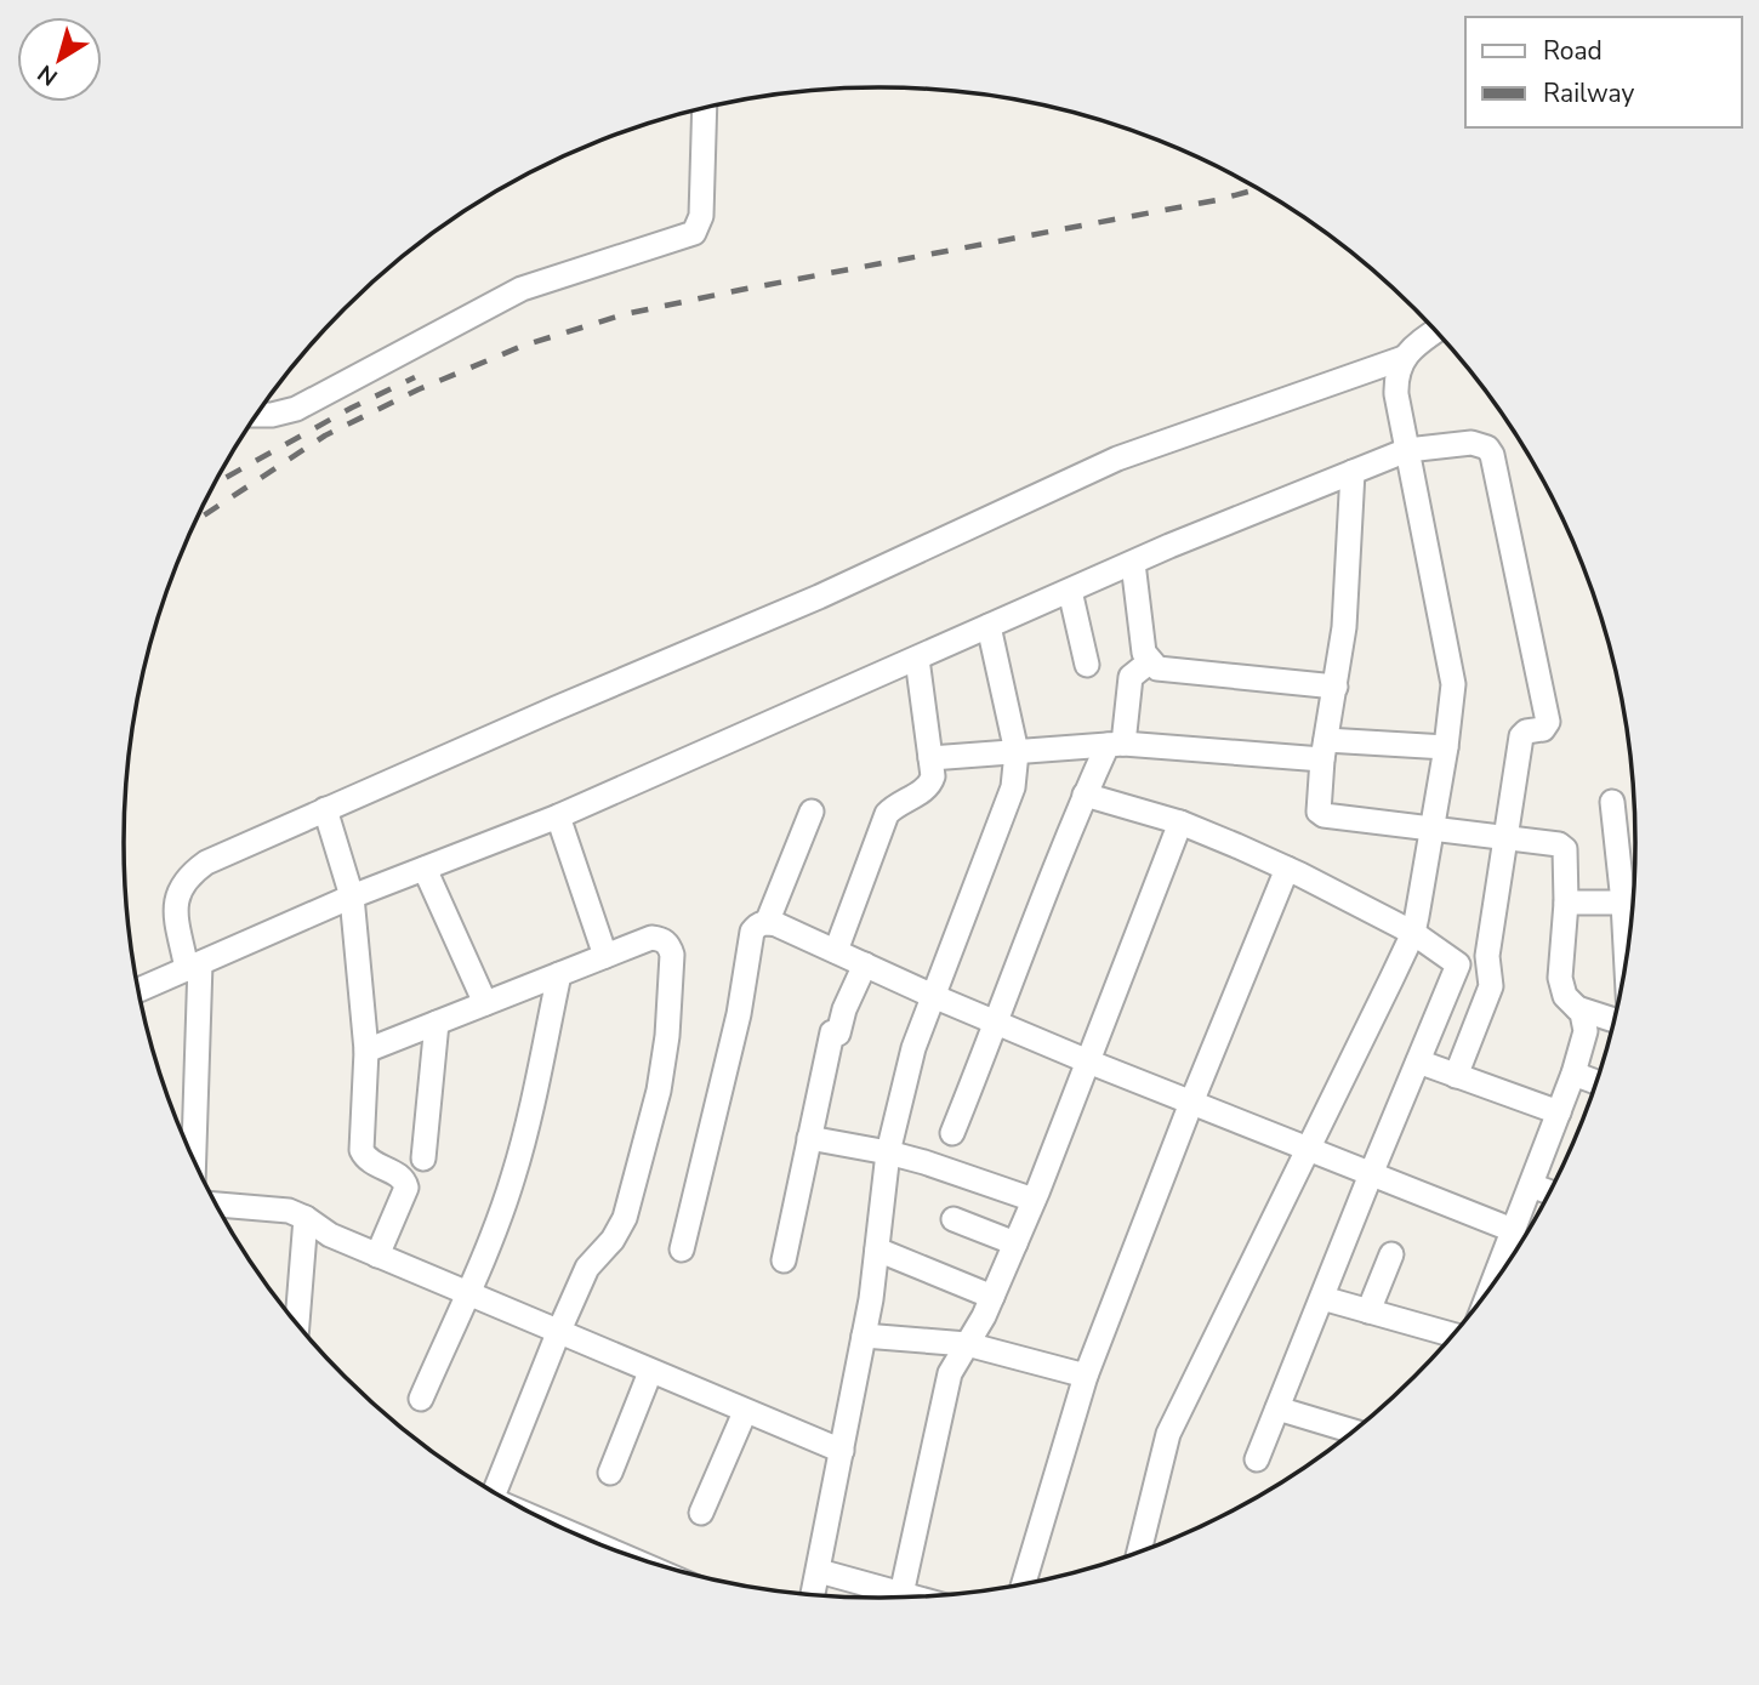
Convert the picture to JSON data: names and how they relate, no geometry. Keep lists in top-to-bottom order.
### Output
{
  "legend": ["Road", "Railway"],
  "north": "bottom left"
}
